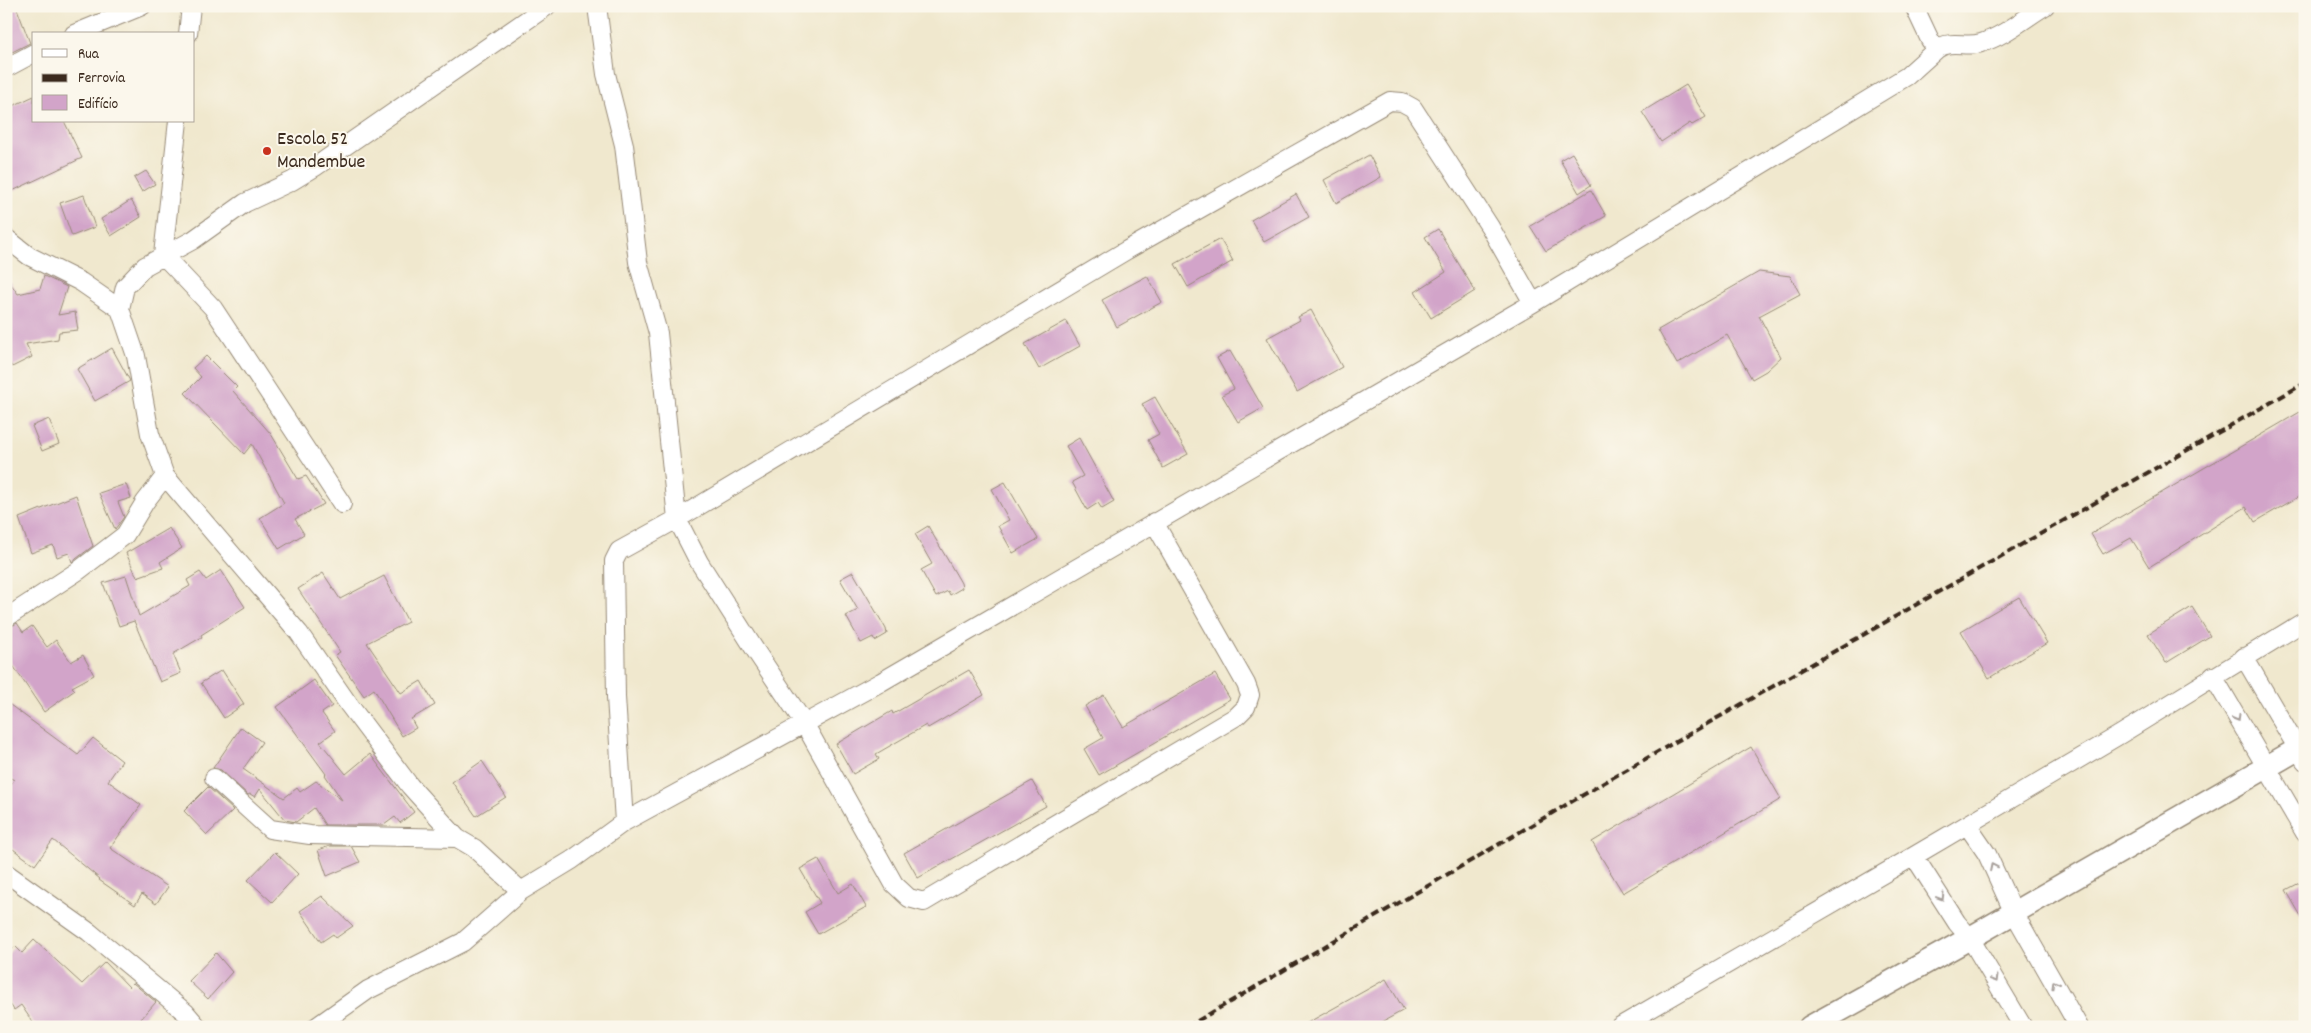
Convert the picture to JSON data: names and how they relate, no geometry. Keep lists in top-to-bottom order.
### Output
{
  "places": ["Escola 52 Mandembue"],
  "legend": ["Rua", "Ferrovia", "Edifício"]
}
